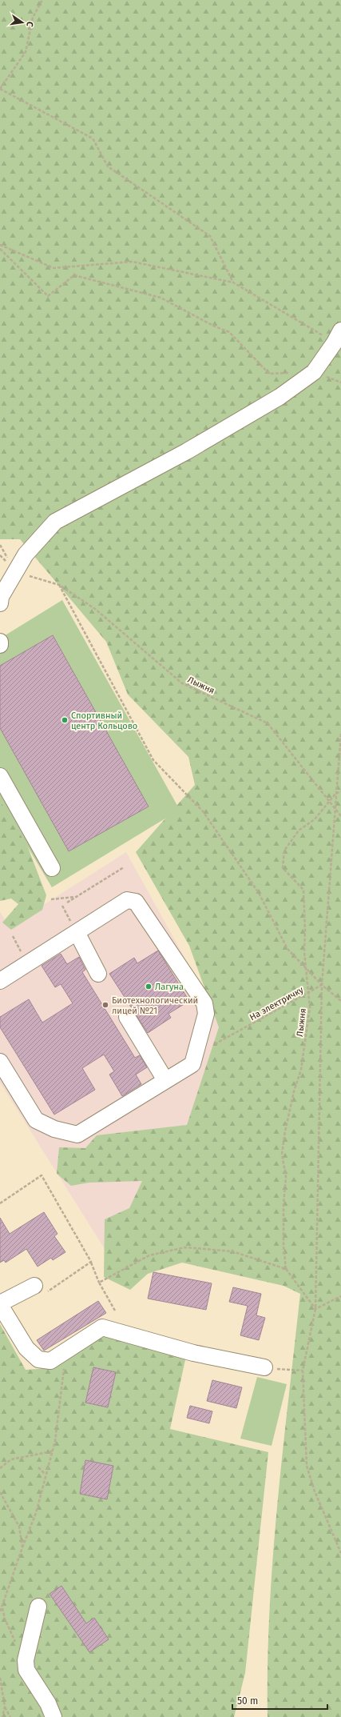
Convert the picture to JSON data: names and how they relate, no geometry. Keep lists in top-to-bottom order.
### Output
{
  "streets": {
    "path": ["Лыжня", "На электричку"]
  },
  "crossings": [
    ["Лыжня", "На электричку"]
  ],
  "places": ["Спортивный центр Кольцово", "Лагуна", "Биотехнологический лицей №21"],
  "scale_bar": "50 m",
  "north": "right"
}
